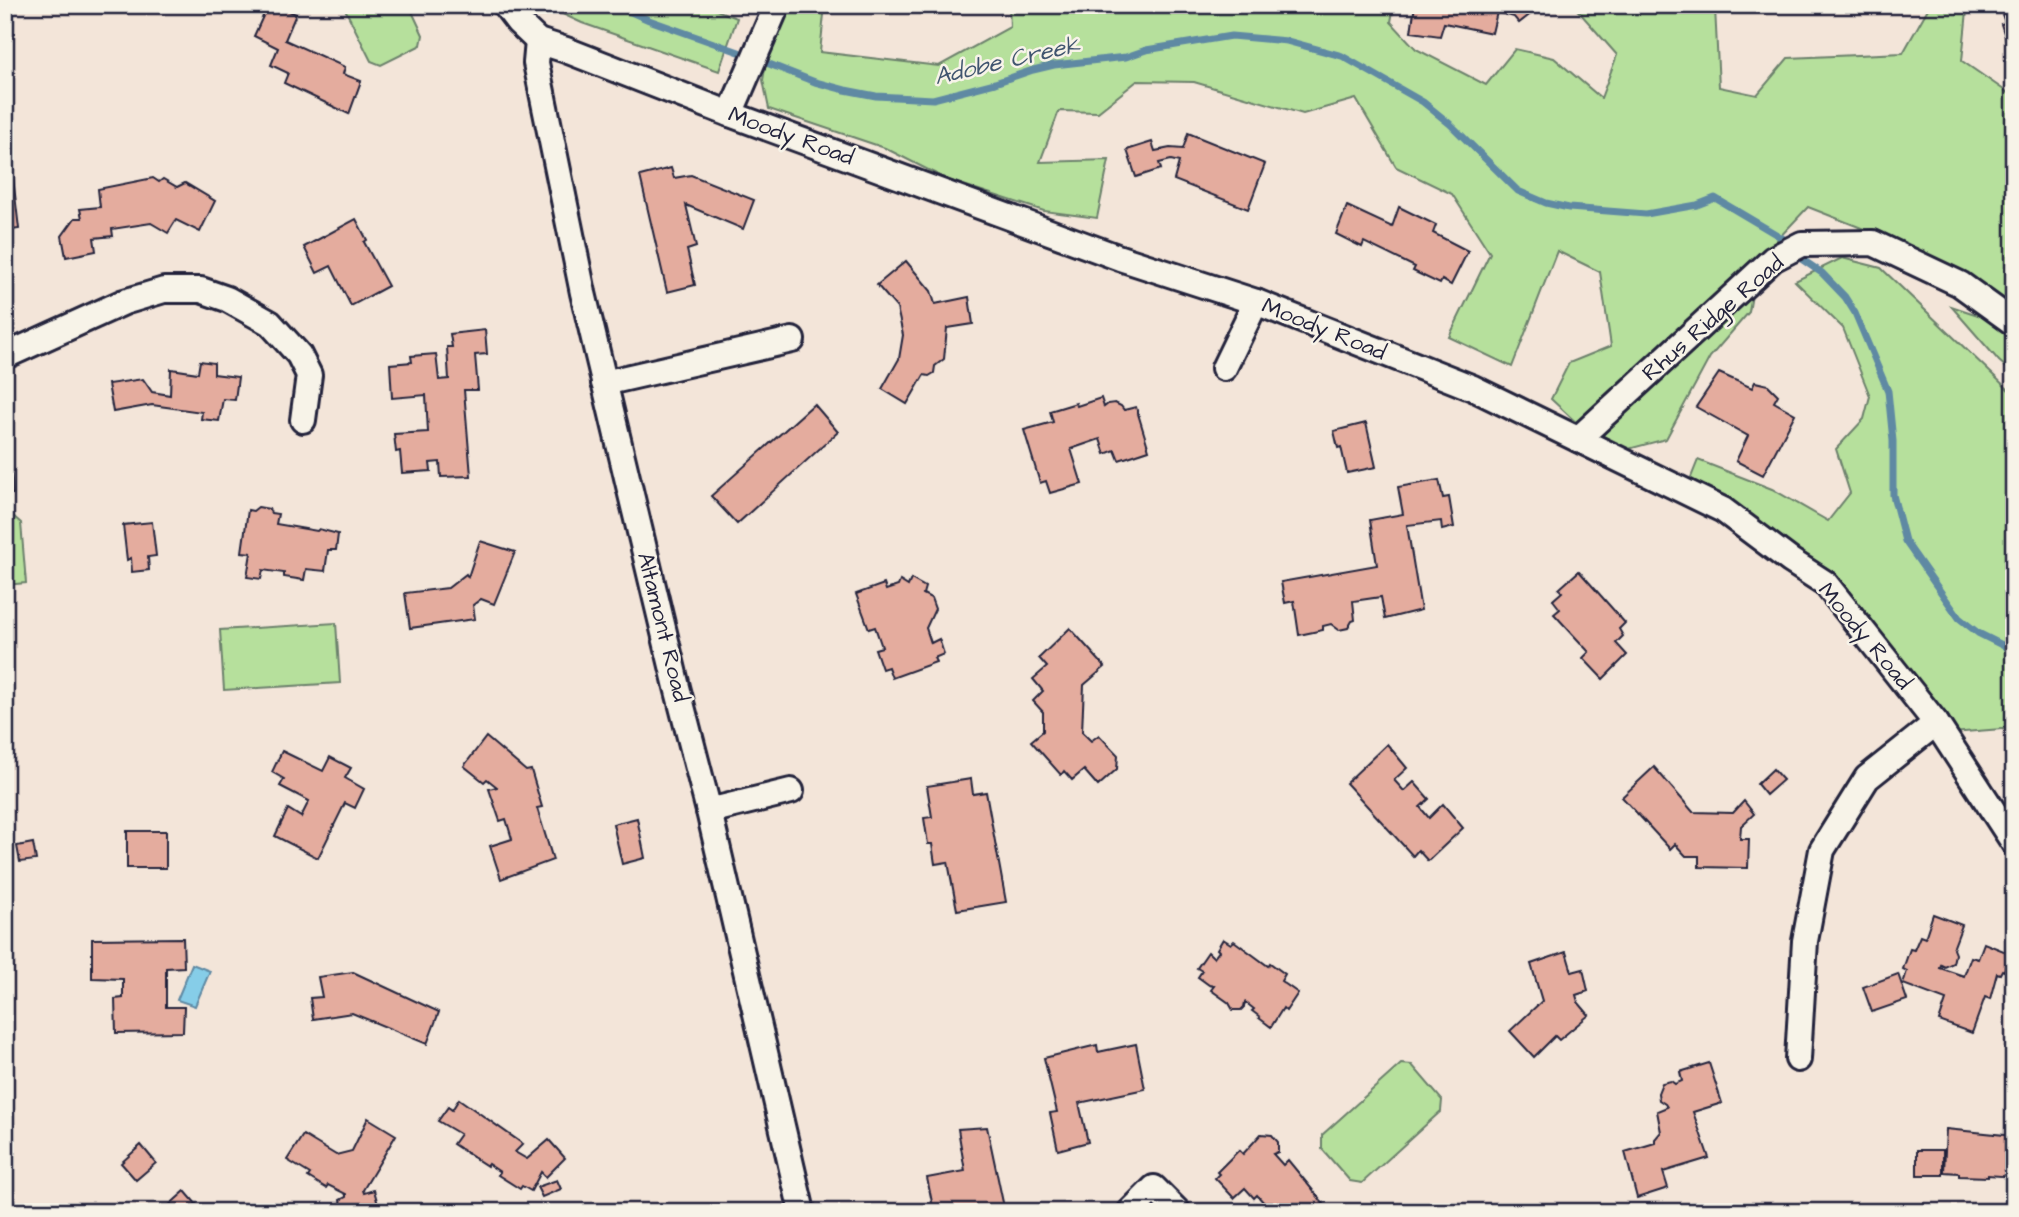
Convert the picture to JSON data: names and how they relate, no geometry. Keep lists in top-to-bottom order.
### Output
{
  "streets": {
    "street": ["Moody Road", "Rhus Ridge Road", "Altamont Road"]
  },
  "crossings": [
    ["Moody Road", "Rhus Ridge Road"],
    ["Moody Road", "Altamont Road"]
  ],
  "water": ["Adobe Creek"]
}
